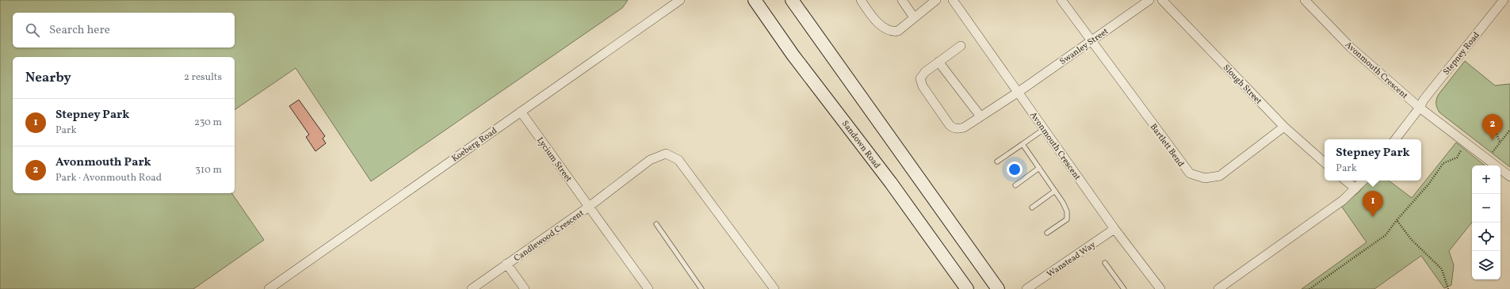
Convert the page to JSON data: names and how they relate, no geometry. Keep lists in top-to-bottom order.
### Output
{
  "streets": {
    "main road": ["Sandown Road"],
    "street": [
      "Swanley Street",
      "Stepney Road",
      "Avonmouth Crescent",
      "Slough Street",
      "Koeberg Road",
      "Bartlett Bend",
      "Lycium Street",
      "Candlewood Crescent",
      "Wanstead Way"
    ]
  },
  "crossings": [
    ["Swanley Street", "Avonmouth Crescent"],
    ["Swanley Street", "Bartlett Bend"],
    ["Stepney Road", "Avonmouth Crescent"],
    ["Avonmouth Crescent", "Wanstead Way"],
    ["Slough Street", "Bartlett Bend"],
    ["Koeberg Road", "Lycium Street"],
    ["Lycium Street", "Candlewood Crescent"]
  ],
  "page": {
    "search": "Search here",
    "heading": ["Nearby", "2 results"],
    "list": [
      {
        "mark": "1",
        "name": "Stepney Park",
        "note": "Park",
        "value": "230 m"
      },
      {
        "mark": "2",
        "name": "Avonmouth Park",
        "note": "Park · Avonmouth Road",
        "value": "310 m"
      }
    ],
    "pins": ["2", "1"],
    "popup": ["Stepney Park", "Park"],
    "map_buttons": ["+", "−"]
  }
}
